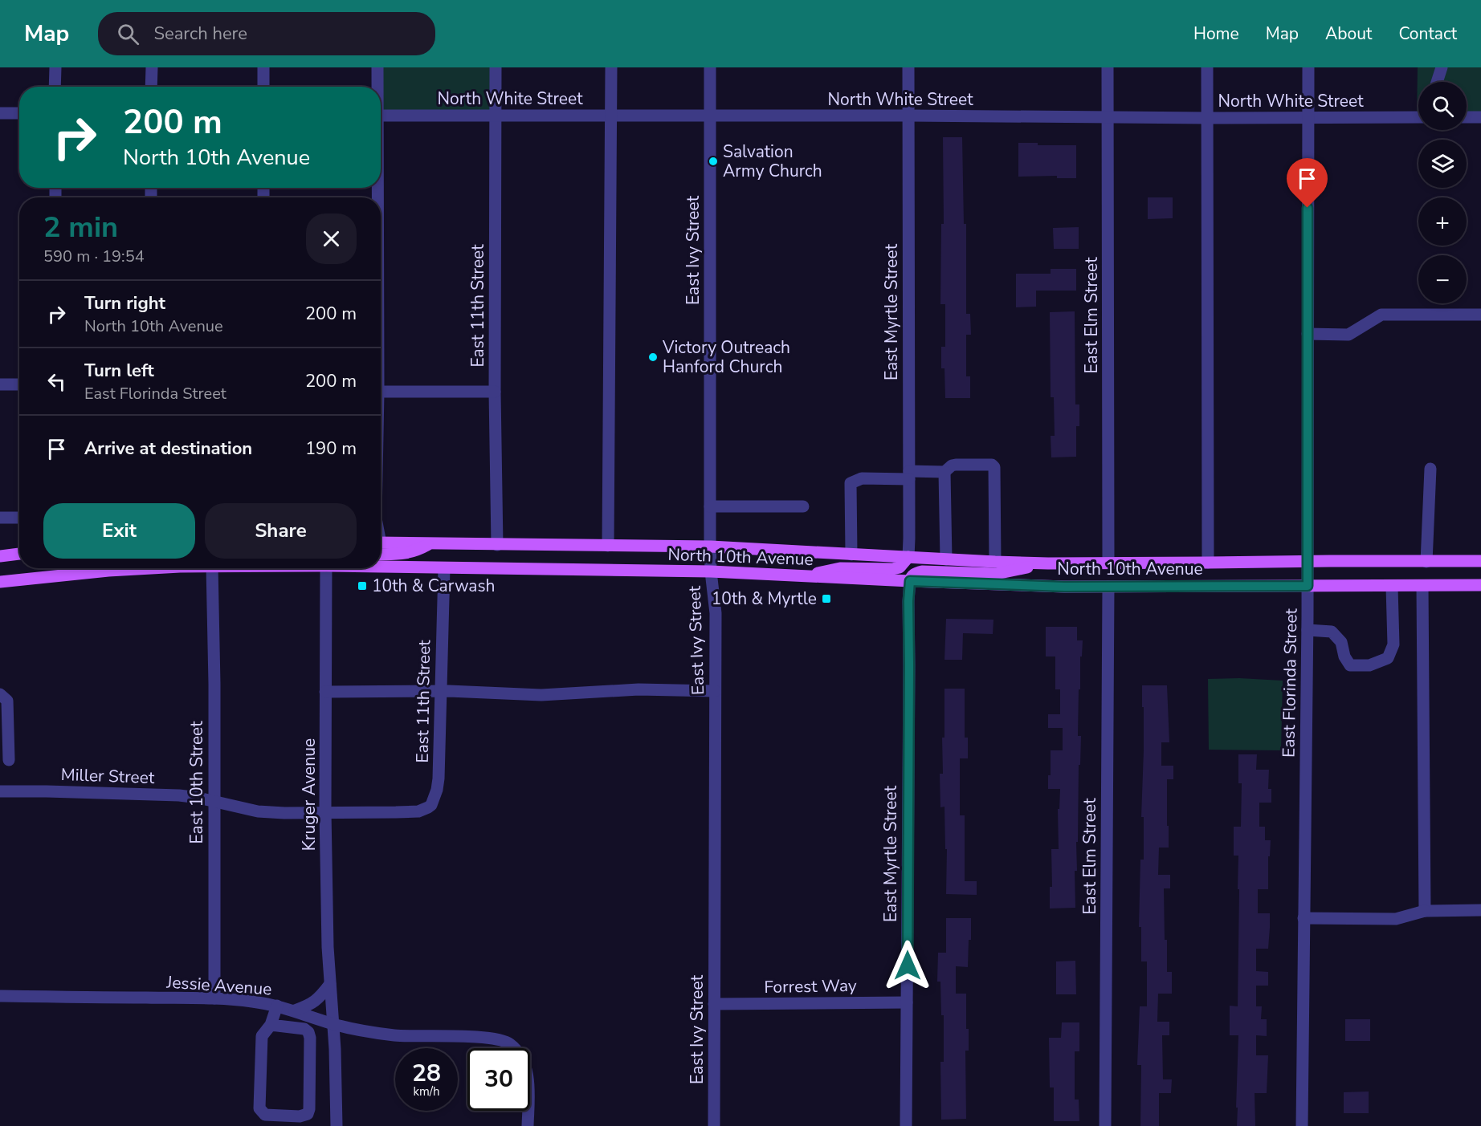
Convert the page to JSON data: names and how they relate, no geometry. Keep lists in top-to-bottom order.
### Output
{
  "streets": {
    "main road": ["North 10th Avenue"],
    "street": [
      "North White Street",
      "East Ivy Street",
      "East 11th Street",
      "East Myrtle Street",
      "East Elm Street",
      "East Florinda Street",
      "Miller Street",
      "East 10th Street",
      "Kruger Avenue",
      "Jessie Avenue",
      "Forrest Way"
    ]
  },
  "crossings": [
    ["North White Street", "East Ivy Street"],
    ["North White Street", "East 11th Street"],
    ["North White Street", "East Myrtle Street"],
    ["North White Street", "East Elm Street"],
    ["North White Street", "East Florinda Street"],
    ["East Ivy Street", "North 10th Avenue"],
    ["East Ivy Street", "Forrest Way"],
    ["East 11th Street", "North 10th Avenue"],
    ["East 11th Street", "Miller Street"],
    ["East Myrtle Street", "North 10th Avenue"],
    ["East Myrtle Street", "Forrest Way"],
    ["East Elm Street", "North 10th Avenue"],
    ["North 10th Avenue", "East Florinda Street"],
    ["Miller Street", "East 10th Street"],
    ["Miller Street", "Kruger Avenue"],
    ["East 10th Street", "Jessie Avenue"],
    ["Kruger Avenue", "Jessie Avenue"]
  ],
  "places": {
    "other": ["Salvation Army Church", "Victory Outreach Hanford Church"],
    "transit": ["10th & Carwash", "10th & Myrtle"]
  },
  "page": {
    "header": "Map",
    "search": "Search here",
    "nav": [
      "Home",
      "Map",
      "About",
      "Contact"
    ],
    "map_buttons": ["+", "−"],
    "turn": ["200 m", "North 10th Avenue"],
    "heading": ["2 min", "590 m · 19:54"],
    "list": [
      {
        "name": "Turn right",
        "note": "North 10th Avenue",
        "value": "200 m"
      },
      {
        "name": "Turn left",
        "note": "East Florinda Street",
        "value": "200 m"
      },
      {
        "name": "Arrive at destination",
        "value": "190 m"
      }
    ],
    "buttons": ["Exit", "Share"],
    "speed": "28 km/h",
    "limit": "30"
  }
}
